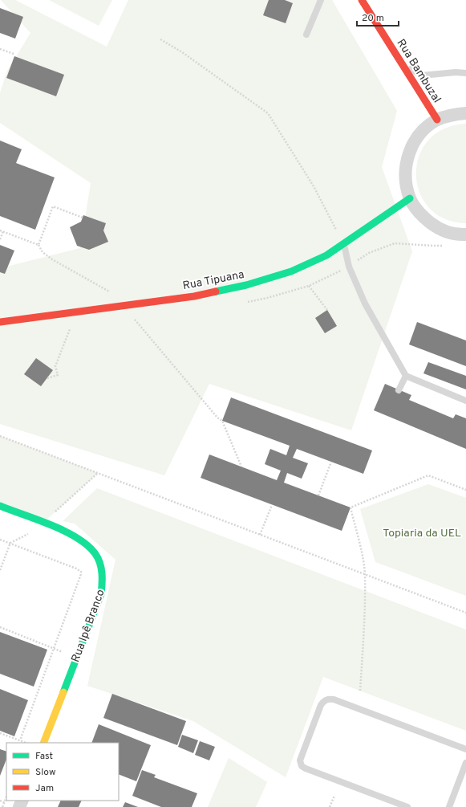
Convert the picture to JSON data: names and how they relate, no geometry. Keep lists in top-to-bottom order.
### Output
{
  "streets": {
    "street": ["Rua Bambuzal", "Rua Tipuana", "Rua Ipê Branco"]
  },
  "parks": ["Topiaria da UEL"],
  "legend": ["Fast", "Slow", "Jam"],
  "scale_bar": "20 m"
}
